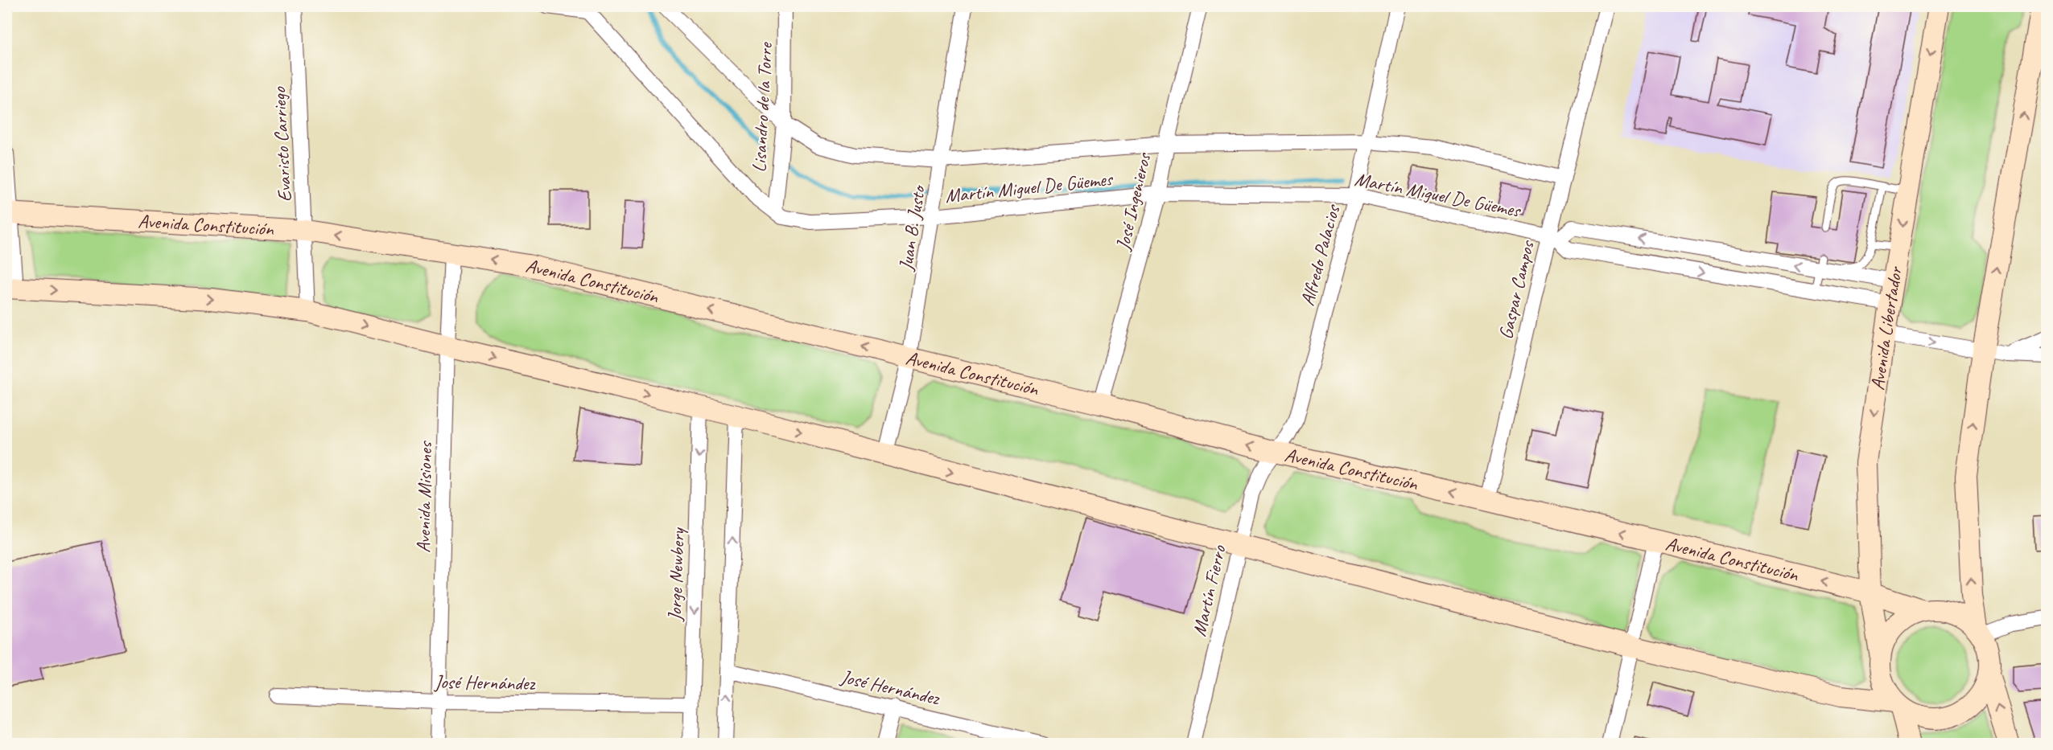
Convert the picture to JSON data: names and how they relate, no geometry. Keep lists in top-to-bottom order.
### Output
{
  "streets": {
    "main road": ["Avenida Constitución", "Avenida Libertador"],
    "street": [
      "Lisandro de la Torre",
      "Evaristo Carriego",
      "Martín Miguel De Güemes",
      "José Ingenieros",
      "Juan B. Justo",
      "Alfredo Palacios",
      "Gaspar Campos",
      "Avenida Misiones",
      "Jorge Newbery",
      "Martín Fierro",
      "José Hernández"
    ]
  },
  "crossings": [
    ["Lisandro de la Torre", "Martín Miguel De Güemes"],
    ["Evaristo Carriego", "Avenida Constitución"],
    ["Martín Miguel De Güemes", "José Ingenieros"],
    ["Martín Miguel De Güemes", "Juan B. Justo"],
    ["Martín Miguel De Güemes", "Alfredo Palacios"],
    ["Martín Miguel De Güemes", "Gaspar Campos"],
    ["Martín Miguel De Güemes", "Avenida Libertador"],
    ["José Ingenieros", "Avenida Constitución"],
    ["Avenida Constitución", "Juan B. Justo"],
    ["Avenida Constitución", "Alfredo Palacios"],
    ["Avenida Constitución", "Gaspar Campos"],
    ["Avenida Constitución", "Avenida Libertador"],
    ["Avenida Constitución", "Avenida Misiones"],
    ["Avenida Constitución", "Martín Fierro"],
    ["Alfredo Palacios", "Martín Fierro"],
    ["Avenida Misiones", "José Hernández"],
    ["Jorge Newbery", "José Hernández"]
  ]
}
